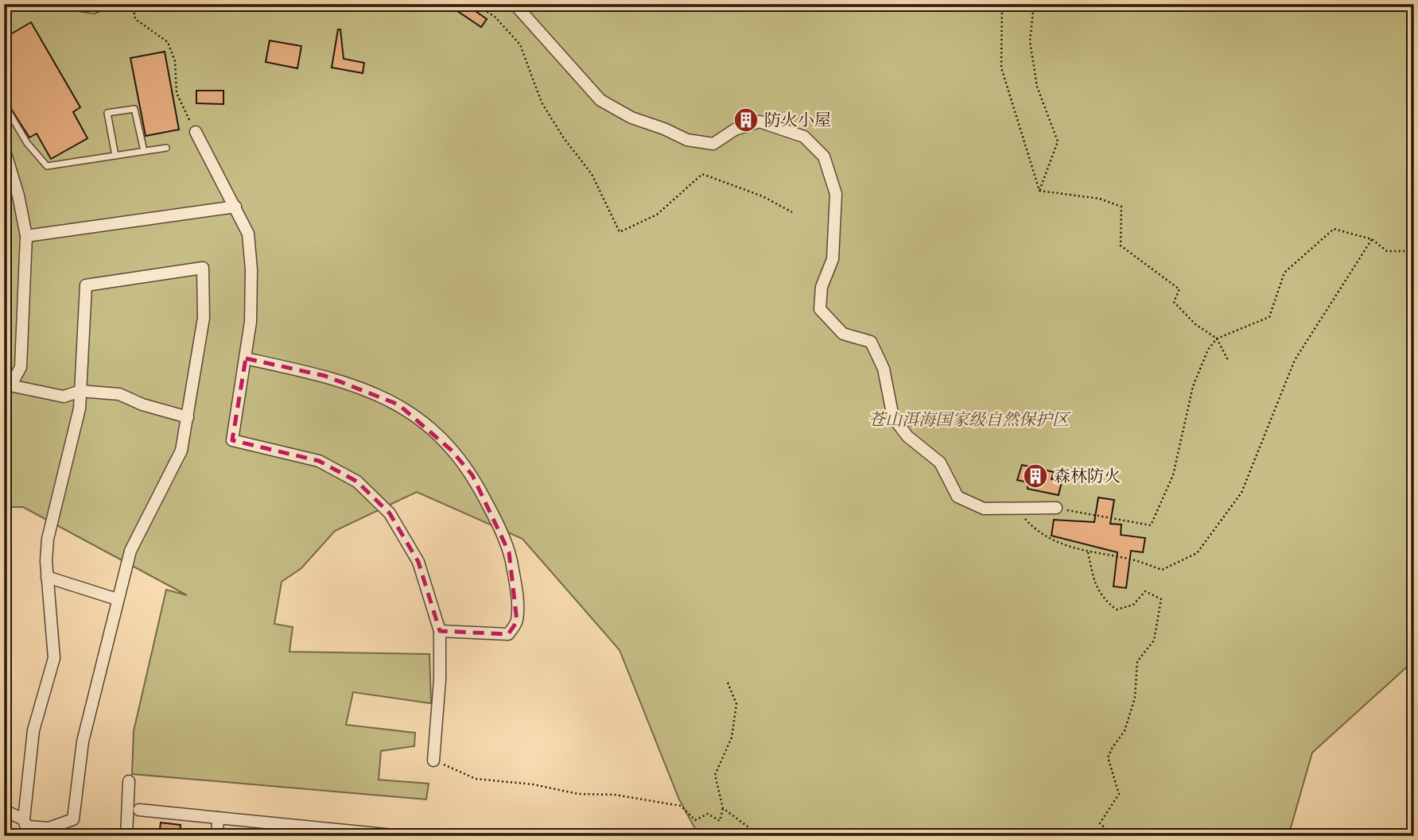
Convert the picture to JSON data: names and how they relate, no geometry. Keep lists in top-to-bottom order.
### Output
{
  "parks": ["苍山洱海国家级自然保护区"],
  "places": {
    "building": ["防火小屋", "森林防火"]
  }
}
